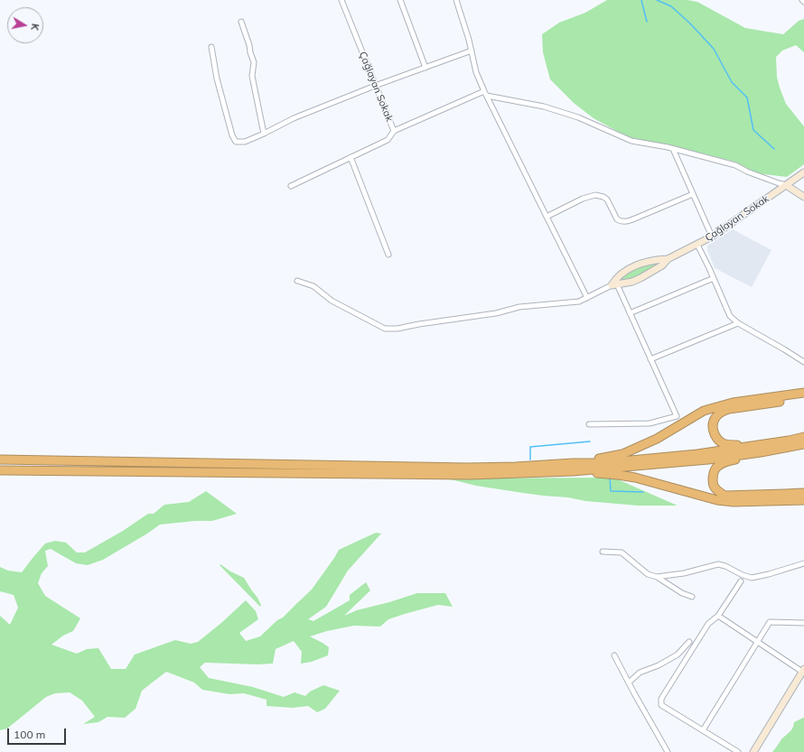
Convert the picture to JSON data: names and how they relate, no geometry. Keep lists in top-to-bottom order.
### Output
{
  "streets": {
    "street": ["Çağlayan Sokak"]
  },
  "scale_bar": "100 m",
  "north": "right"
}
